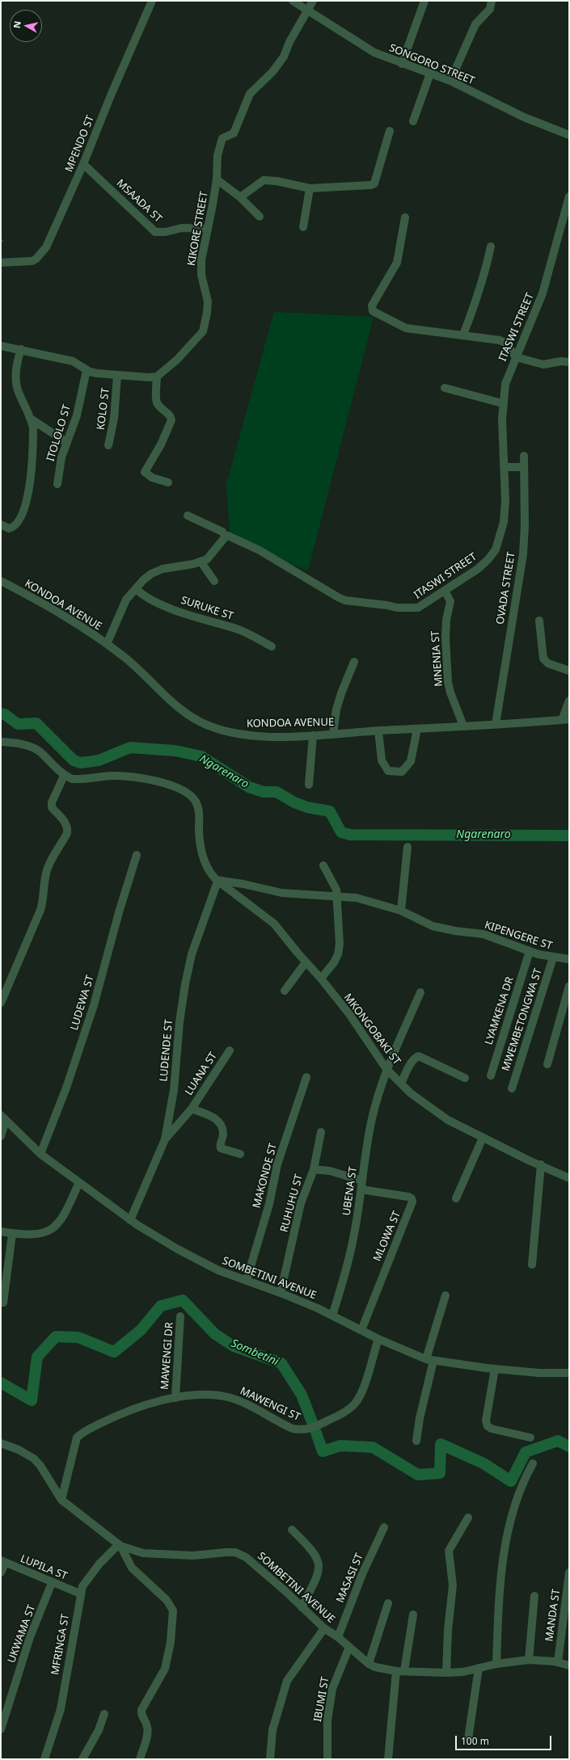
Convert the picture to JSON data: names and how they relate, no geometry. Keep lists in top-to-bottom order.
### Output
{
  "streets": {
    "street": [
      "SONGORO STREET",
      "MPENDO ST",
      "MSAADA ST",
      "KIKORE STREET",
      "ITASWI STREET",
      "KOLO ST",
      "ITOLOLO ST",
      "OVADA STREET",
      "KONDOA AVENUE",
      "SURUKE ST",
      "MNENIA ST",
      "KIPENGERE ST",
      "LUDEWA ST",
      "LYAMKENA DR",
      "MWEMBETONGWA ST",
      "MKONGOBAKI ST",
      "LUDENDE ST",
      "LUANA ST",
      "MAKONDE ST",
      "UBENA ST",
      "RUHUHU ST",
      "MLOWA ST",
      "SOMBETINI AVENUE",
      "MAWENGI DR",
      "MAWENGI ST",
      "LUPILA ST",
      "MASASI ST",
      "MANDA ST",
      "UKWAMA ST",
      "MFRINGA ST",
      "IBUMI ST"
    ]
  },
  "crossings": [
    ["SONGORO STREET", "KIKORE STREET"],
    ["MPENDO ST", "MSAADA ST"],
    ["MSAADA ST", "KIKORE STREET"],
    ["ITASWI STREET", "MNENIA ST"],
    ["OVADA STREET", "KONDOA AVENUE"],
    ["KONDOA AVENUE", "MNENIA ST"],
    ["KIPENGERE ST", "LYAMKENA DR"],
    ["KIPENGERE ST", "MWEMBETONGWA ST"],
    ["KIPENGERE ST", "MKONGOBAKI ST"],
    ["KIPENGERE ST", "LUDENDE ST"],
    ["LUDEWA ST", "SOMBETINI AVENUE"],
    ["MKONGOBAKI ST", "LUDENDE ST"],
    ["MKONGOBAKI ST", "UBENA ST"],
    ["LUDENDE ST", "LUANA ST"],
    ["LUDENDE ST", "SOMBETINI AVENUE"],
    ["MAKONDE ST", "SOMBETINI AVENUE"],
    ["UBENA ST", "RUHUHU ST"],
    ["UBENA ST", "MLOWA ST"],
    ["UBENA ST", "SOMBETINI AVENUE"],
    ["RUHUHU ST", "SOMBETINI AVENUE"],
    ["MLOWA ST", "SOMBETINI AVENUE"],
    ["SOMBETINI AVENUE", "MAWENGI ST"],
    ["SOMBETINI AVENUE", "MASASI ST"],
    ["SOMBETINI AVENUE", "MANDA ST"],
    ["SOMBETINI AVENUE", "MFRINGA ST"],
    ["SOMBETINI AVENUE", "IBUMI ST"],
    ["MAWENGI DR", "MAWENGI ST"],
    ["LUPILA ST", "UKWAMA ST"],
    ["LUPILA ST", "MFRINGA ST"]
  ],
  "water": ["Ngarenaro", "Sombetini"],
  "scale_bar": "100 m",
  "north": "left"
}
